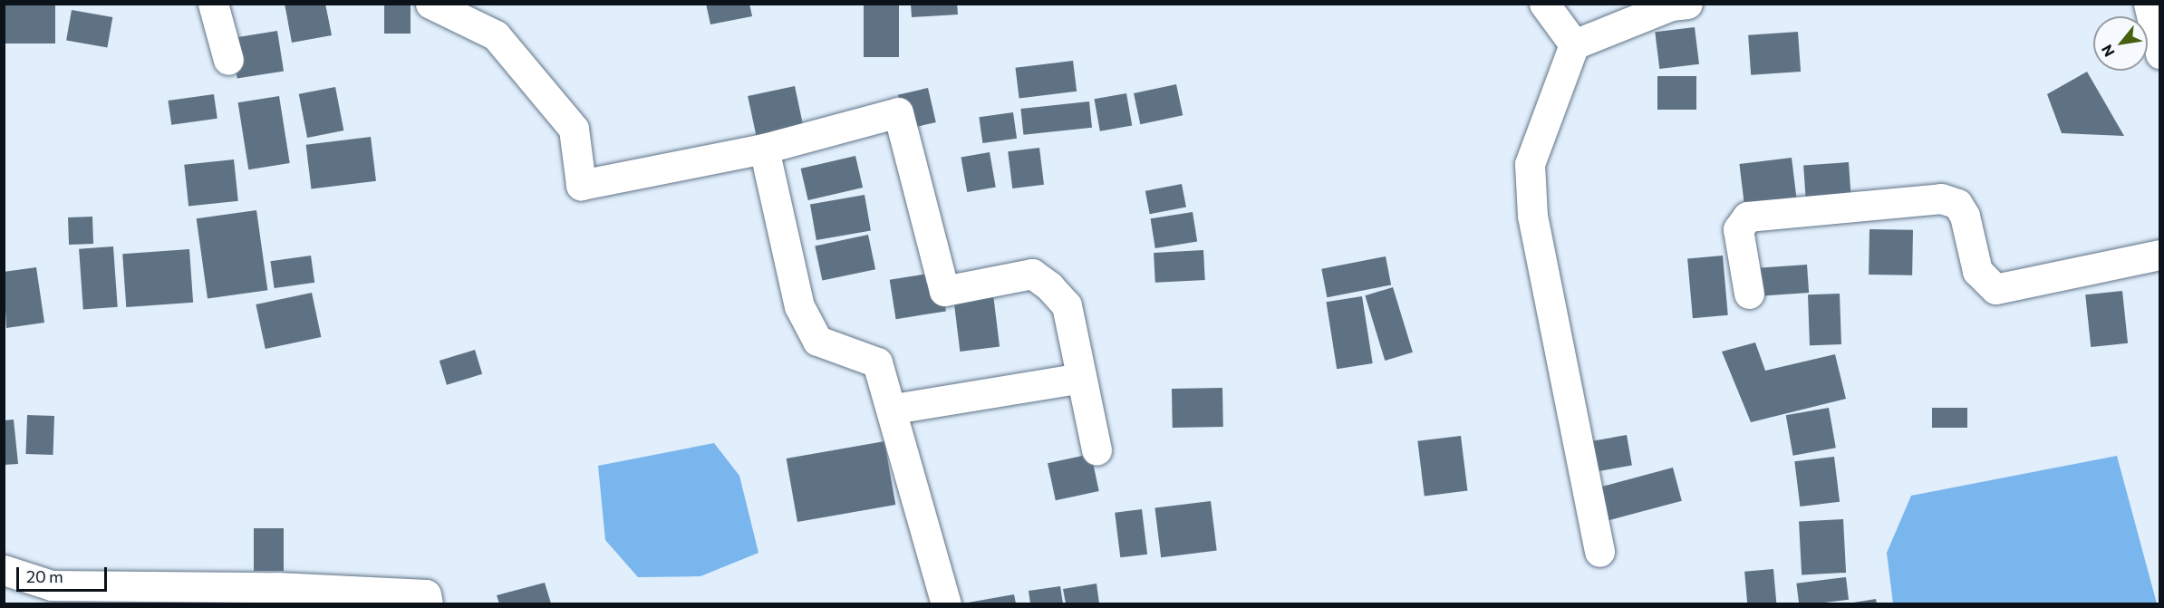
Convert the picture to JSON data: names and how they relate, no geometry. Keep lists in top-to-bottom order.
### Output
{
  "scale_bar": "20 m",
  "north": "bottom left"
}
